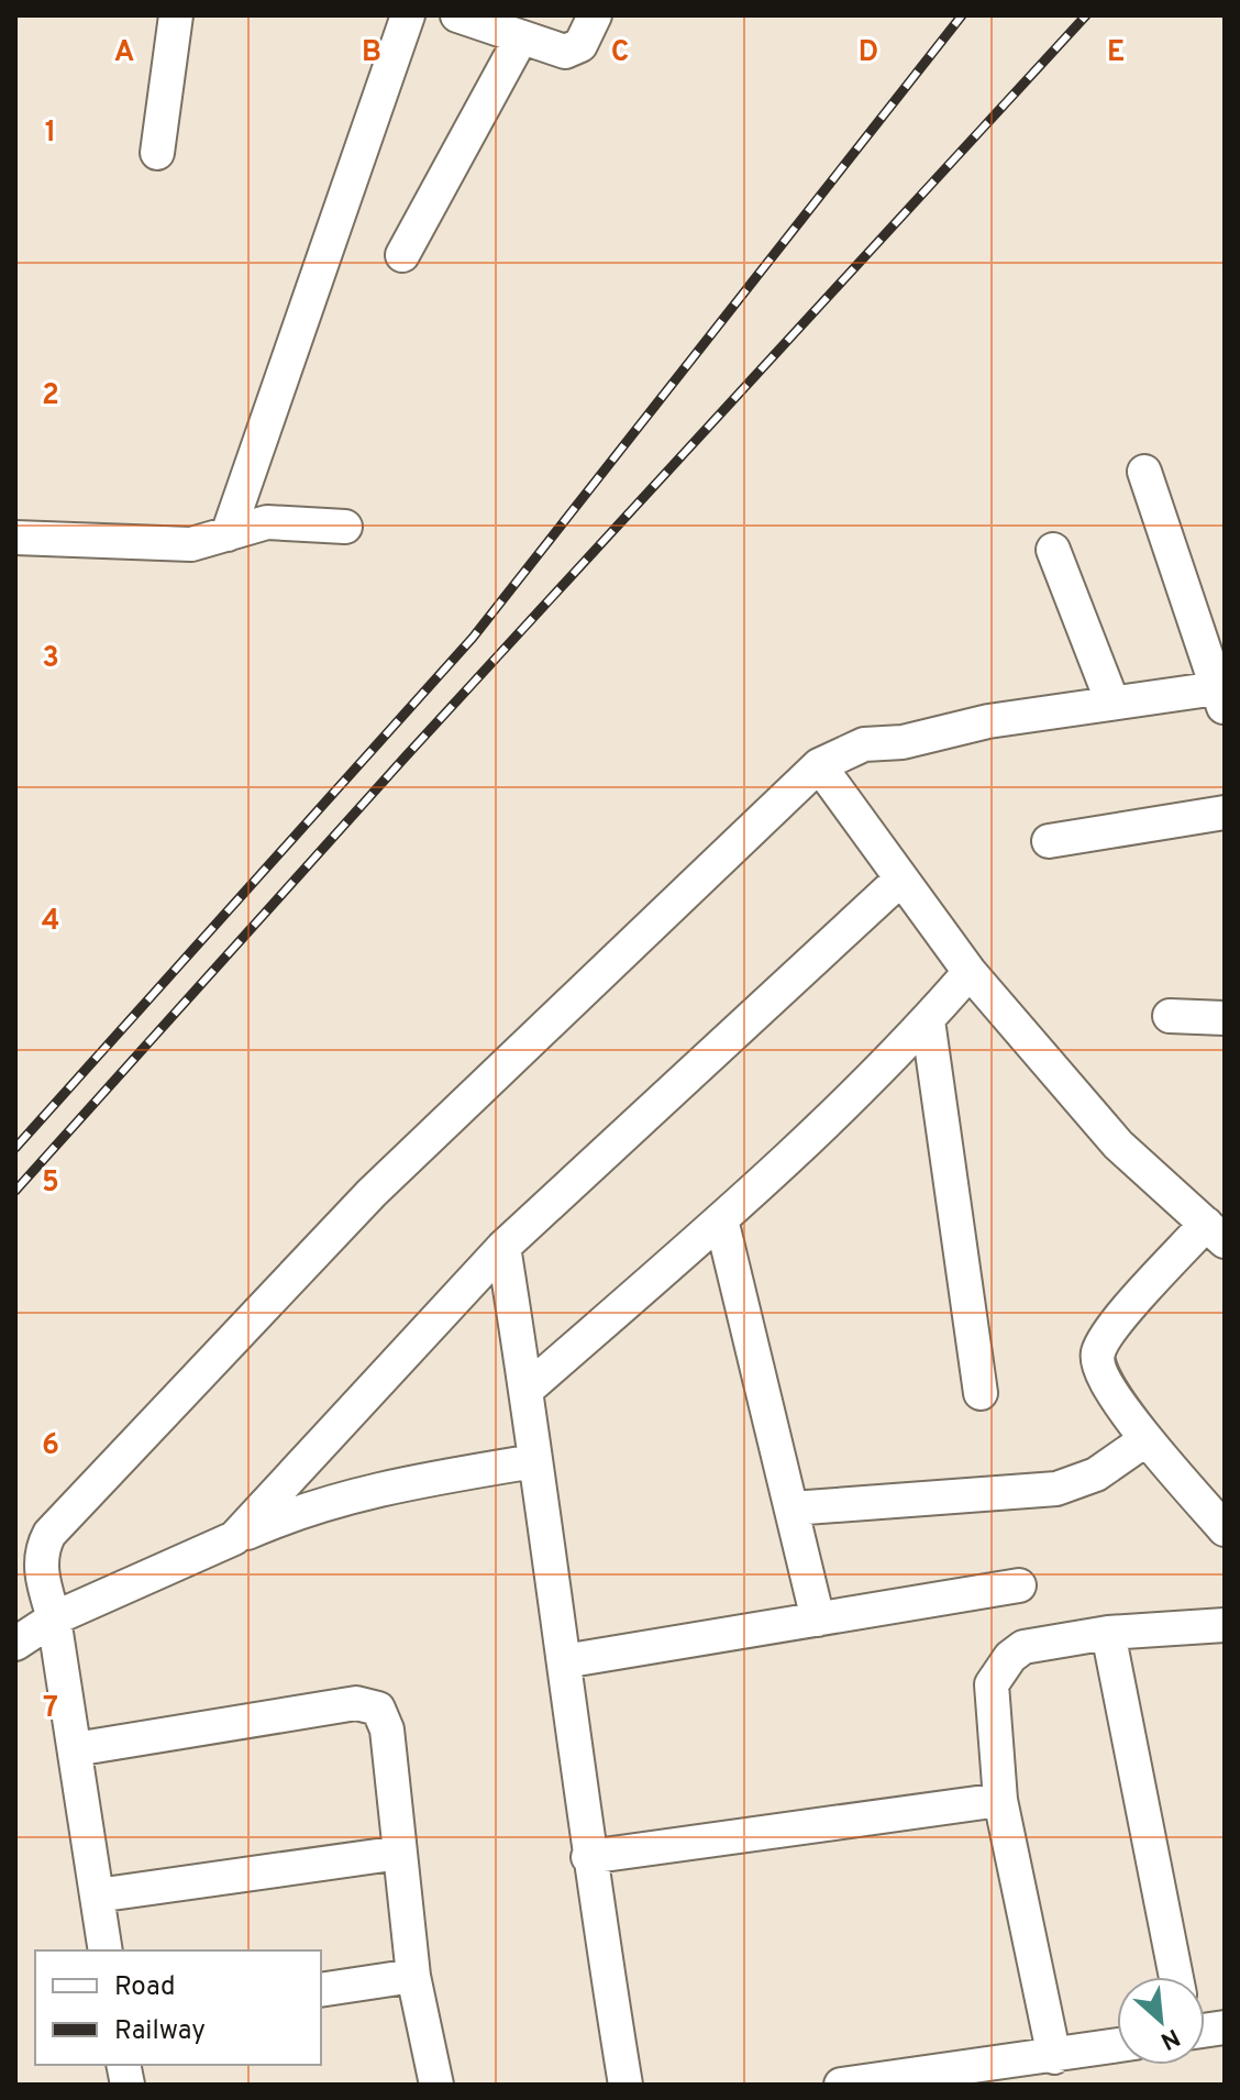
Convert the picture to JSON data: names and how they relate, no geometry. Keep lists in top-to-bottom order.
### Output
{
  "legend": ["Road", "Railway"],
  "north": "bottom right",
  "grid": {
    "columns": [
      "A",
      "B",
      "C",
      "D",
      "E"
    ],
    "rows": [
      "1",
      "2",
      "3",
      "4",
      "5",
      "6",
      "7"
    ]
  }
}
